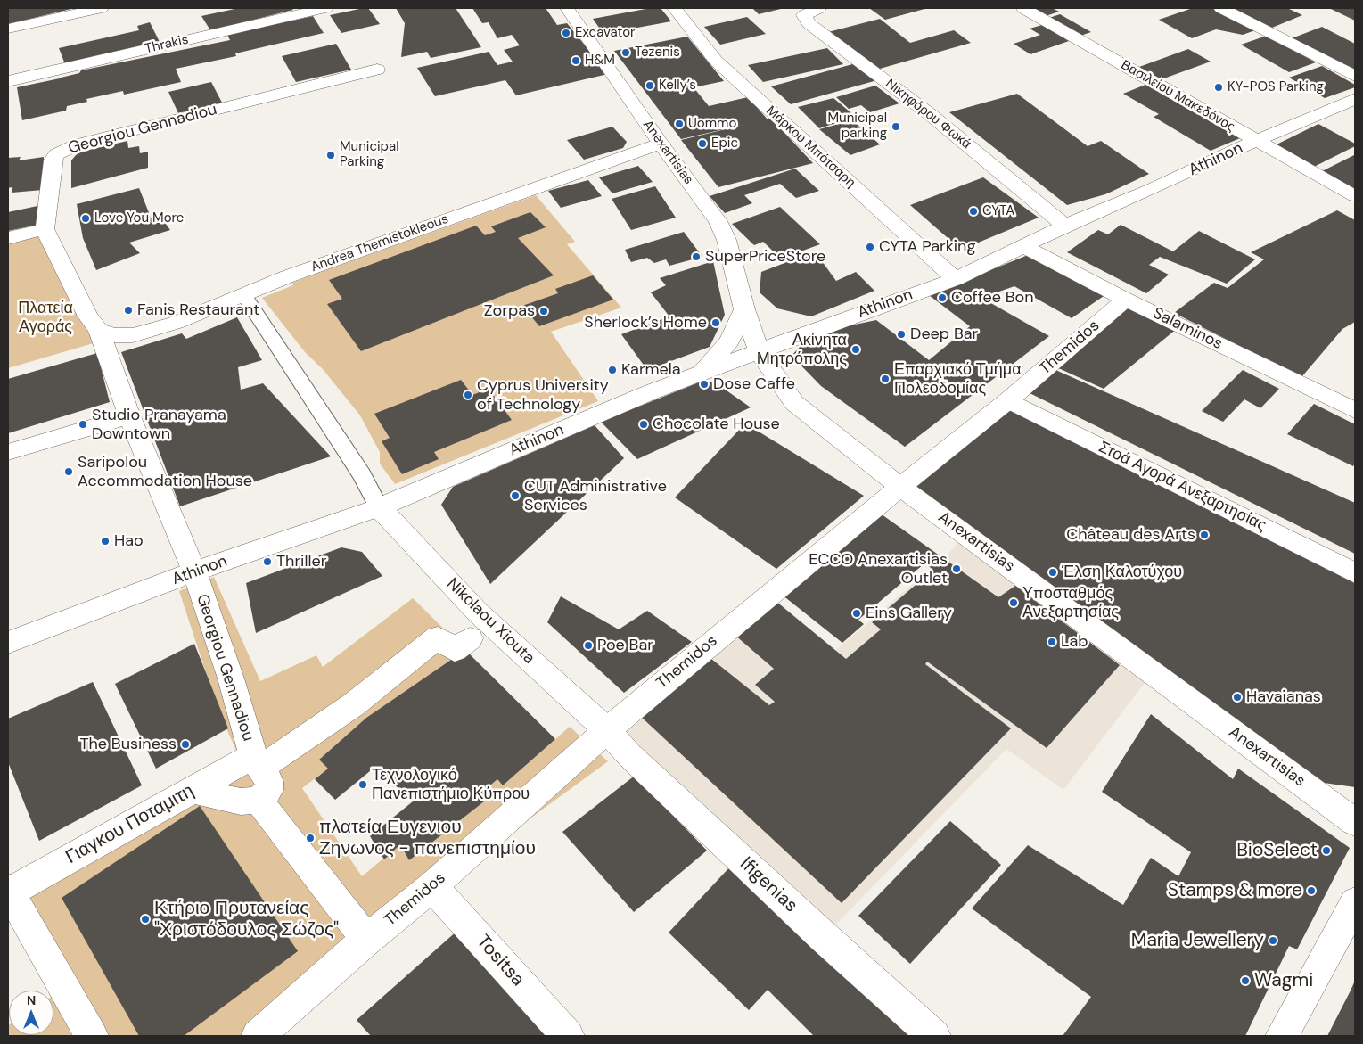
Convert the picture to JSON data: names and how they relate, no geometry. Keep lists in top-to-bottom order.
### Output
{
  "streets": {
    "street": [
      "Thrakis",
      "Βασιλείου Μακεδόνος",
      "Νικηφόρου Φωκά",
      "Georgiou Gennadiou",
      "Μάρκου Μπότσαρη",
      "Anexartisias",
      "Athinon",
      "Andrea Themistokleous",
      "Salaminos",
      "Themidos",
      "Στοά Αγορά Ανεξαρτησίας",
      "Nikolaou Xiouta",
      "Γιαγκου Ποταμιτη",
      "Ifigenias",
      "Tositsa"
    ]
  },
  "crossings": [
    ["Βασιλείου Μακεδόνος", "Athinon"],
    ["Νικηφόρου Φωκά", "Athinon"],
    ["Georgiou Gennadiou", "Athinon"],
    ["Georgiou Gennadiou", "Andrea Themistokleous"],
    ["Georgiou Gennadiou", "Γιαγκου Ποταμιτη"],
    ["Μάρκου Μπότσαρη", "Athinon"],
    ["Anexartisias", "Athinon"],
    ["Anexartisias", "Andrea Themistokleous"],
    ["Anexartisias", "Themidos"],
    ["Athinon", "Salaminos"],
    ["Athinon", "Nikolaou Xiouta"],
    ["Salaminos", "Themidos"],
    ["Themidos", "Στοά Αγορά Ανεξαρτησίας"],
    ["Themidos", "Nikolaou Xiouta"],
    ["Themidos", "Ifigenias"],
    ["Themidos", "Tositsa"],
    ["Nikolaou Xiouta", "Ifigenias"]
  ],
  "parks": ["Πλατεία Αγοράς"],
  "places": [
    "Excavator",
    "Tezenis",
    "H&M",
    "Kelly’s",
    "KY-POS Parking",
    "Uommo",
    "Municipal parking",
    "Epic",
    "Municipal Parking",
    "CYTA",
    "Love You More",
    "CYTA Parking",
    "SuperPriceStore",
    "Coffee Bon",
    "Fanis Restaurant",
    "Zorpas",
    "Sherlock’s Home",
    "Deep Bar",
    "Ακίνητα Μητρόπολης",
    "Karmela",
    "Επαρχιακό Τμήμα Πολεοδομίας",
    "Dose Caffe",
    "Cyprus University of Technology",
    "Studio Pranayama Downtown",
    "Chocolate House",
    "Saripolou Accommodation House",
    "CUT Administrative Services",
    "Château des Arts",
    "Hao",
    "Thriller",
    "ECCO Anexartisias Outlet",
    "Έλση Καλοτύχου",
    "Υποσταθμός Ανεξαρτησίας",
    "Eins Gallery",
    "Lab",
    "Poe Bar",
    "Havaianas",
    "The Business",
    "Τεχνολογικό Πανεπιστήμιο Κύπρου",
    "πλατεία Ευγενιου Ζηνωνος - πανεπιστημίου",
    "BioSelect",
    "Stamps & more",
    "Κτήριο Πρυτανείας \"Χριστόδουλος Σώζος\"",
    "Maria Jewellery",
    "Wagmi"
  ],
  "north": "top"
}
